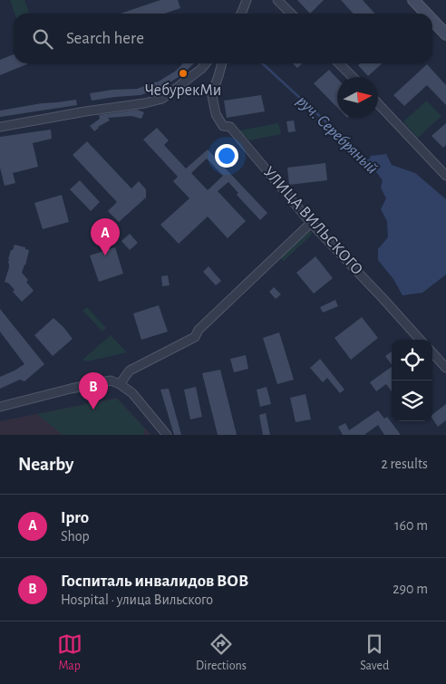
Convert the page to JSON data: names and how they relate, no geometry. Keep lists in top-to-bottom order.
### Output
{
  "streets": {
    "street": ["УЛИЦА ВИЛЬСКОГО"]
  },
  "water": ["руч. Серебряный"],
  "places": ["ЧебурекМи"],
  "north": "right",
  "page": {
    "search": "Search here",
    "pins": ["A", "B"],
    "heading": ["Nearby", "2 results"],
    "list": [
      {
        "mark": "A",
        "name": "Ipro",
        "note": "Shop",
        "value": "160 m"
      },
      {
        "mark": "B",
        "name": "Госпиталь инвалидов ВОВ",
        "note": "Hospital · улица Вильского",
        "value": "290 m"
      }
    ],
    "nav": ["Map", "Directions", "Saved"]
  }
}
